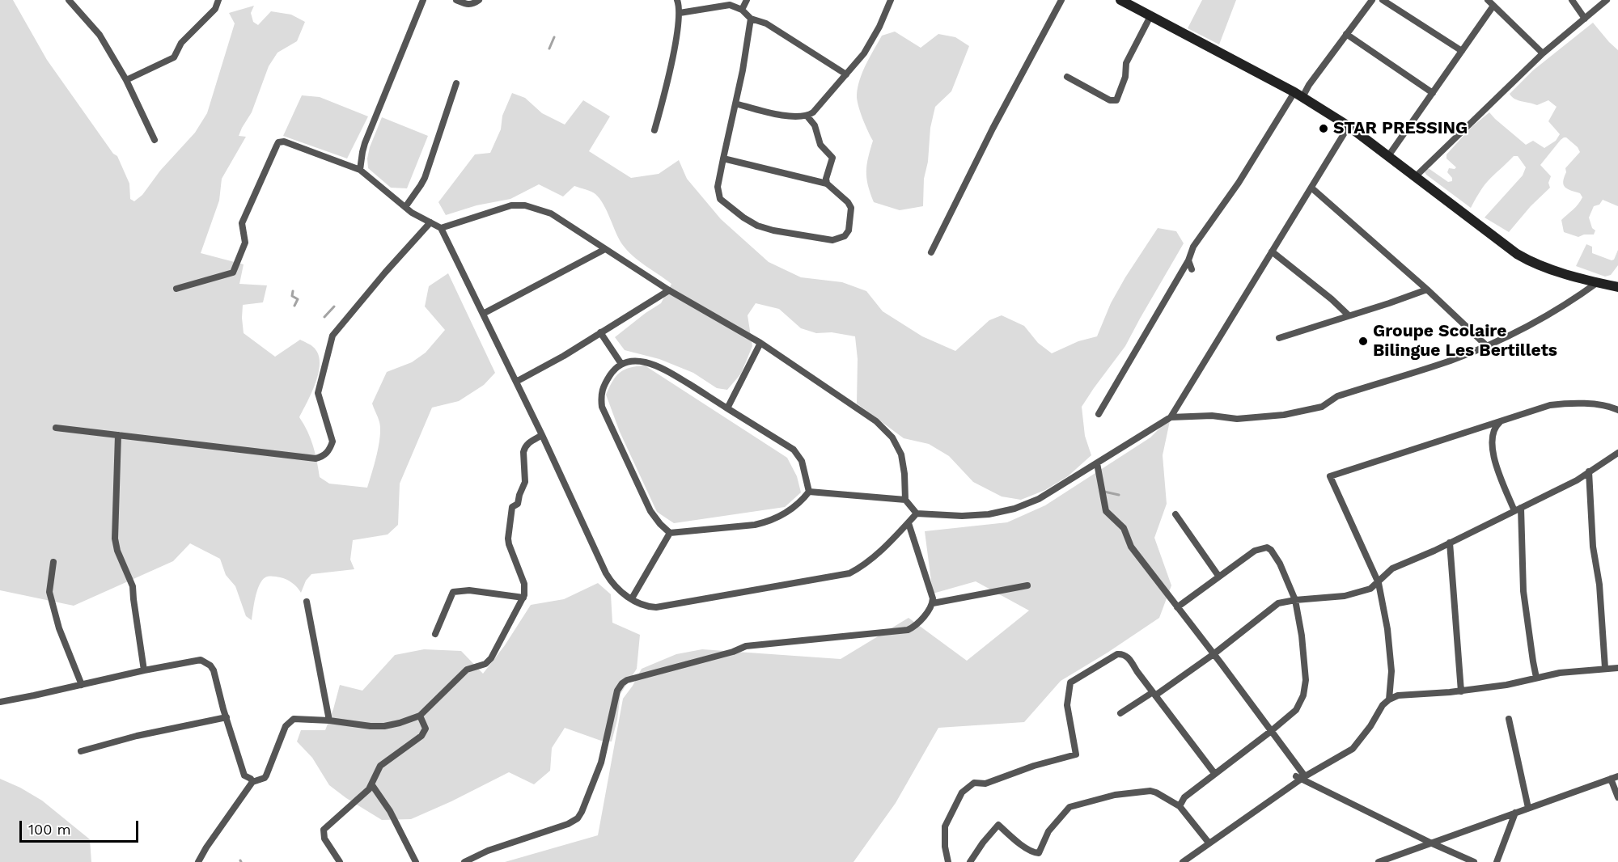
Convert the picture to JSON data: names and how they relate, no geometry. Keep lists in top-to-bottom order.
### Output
{
  "places": ["STAR PRESSING", "Groupe Scolaire Bilingue Les Bertillets"],
  "scale_bar": "100 m"
}
